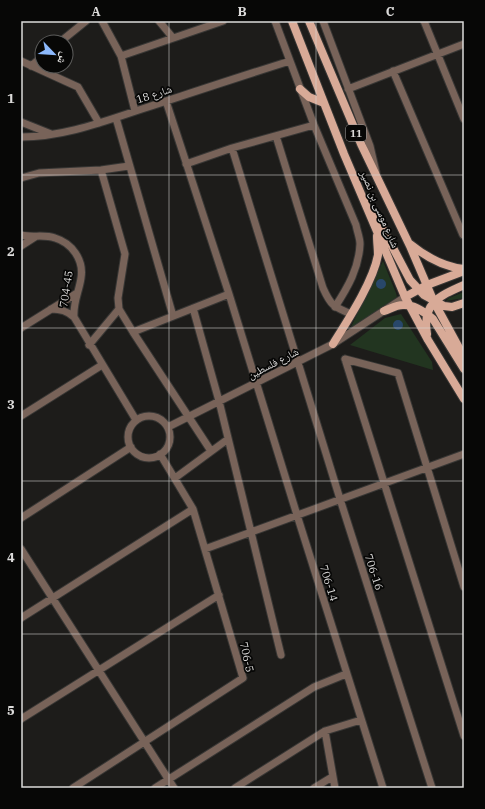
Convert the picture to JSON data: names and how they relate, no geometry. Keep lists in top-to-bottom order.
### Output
{
  "streets": {
    "main road": ["11", "شارع موسى بن نصير"],
    "street": [
      "شارع 18",
      "704-45",
      "شارع فلسطين",
      "706-16",
      "706-14",
      "706-5"
    ]
  },
  "crossings": [
    ["شارع 18", "706-14"],
    ["شارع موسى بن نصير", "شارع فلسطين"],
    ["704-45", "شارع فلسطين"],
    ["704-45", "706-5"],
    ["شارع فلسطين", "706-16"],
    ["شارع فلسطين", "706-14"],
    ["شارع فلسطين", "706-5"]
  ],
  "north": "bottom right",
  "grid": {
    "columns": ["A", "B", "C"],
    "rows": [
      "1",
      "2",
      "3",
      "4",
      "5"
    ]
  }
}
